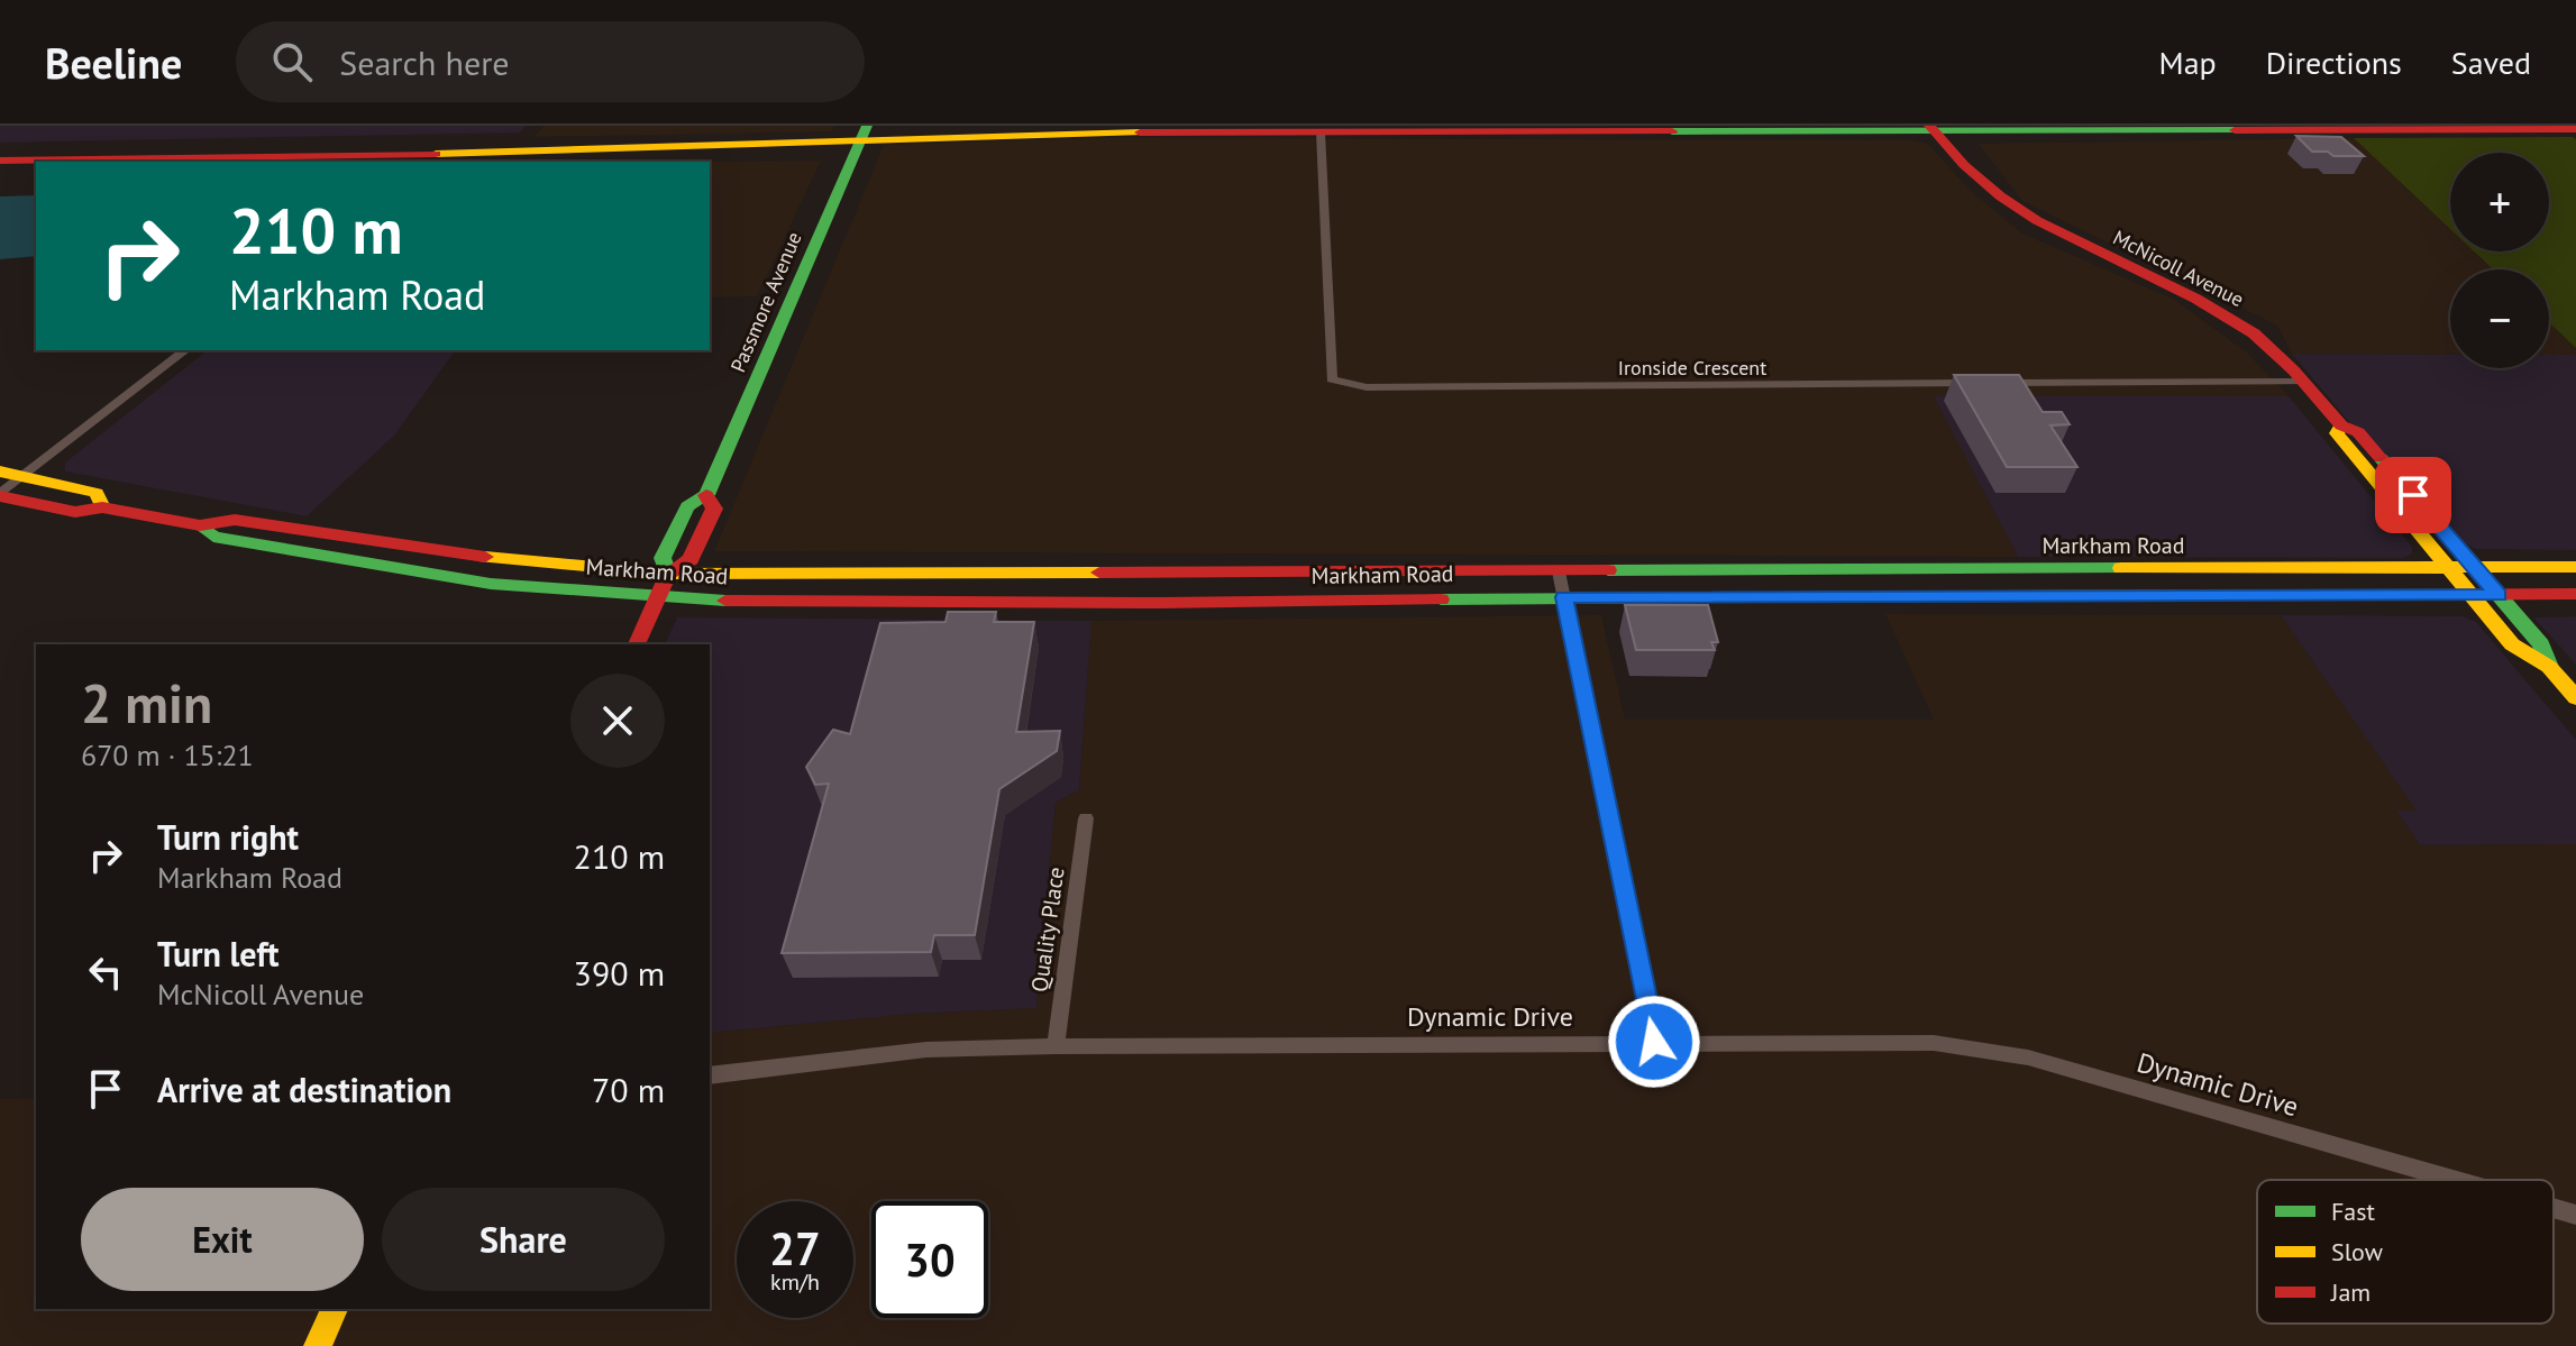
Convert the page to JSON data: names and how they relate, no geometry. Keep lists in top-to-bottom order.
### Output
{
  "streets": {
    "main road": ["McNicoll Avenue", "Passmore Avenue", "Markham Road"],
    "street": ["Ironside Crescent", "Quality Place", "Dynamic Drive"]
  },
  "crossings": [
    ["McNicoll Avenue", "Markham Road"],
    ["Passmore Avenue", "Markham Road"],
    ["Quality Place", "Dynamic Drive"]
  ],
  "legend": ["Fast", "Slow", "Jam"],
  "page": {
    "header": "Beeline",
    "search": "Search here",
    "nav": ["Map", "Directions", "Saved"],
    "map_buttons": ["+", "−"],
    "turn": ["210 m", "Markham Road"],
    "heading": ["2 min", "670 m · 15:21"],
    "list": [
      {
        "name": "Turn right",
        "note": "Markham Road",
        "value": "210 m"
      },
      {
        "name": "Turn left",
        "note": "McNicoll Avenue",
        "value": "390 m"
      },
      {
        "name": "Arrive at destination",
        "value": "70 m"
      }
    ],
    "buttons": ["Exit", "Share"],
    "speed": "27 km/h",
    "limit": "30"
  }
}
